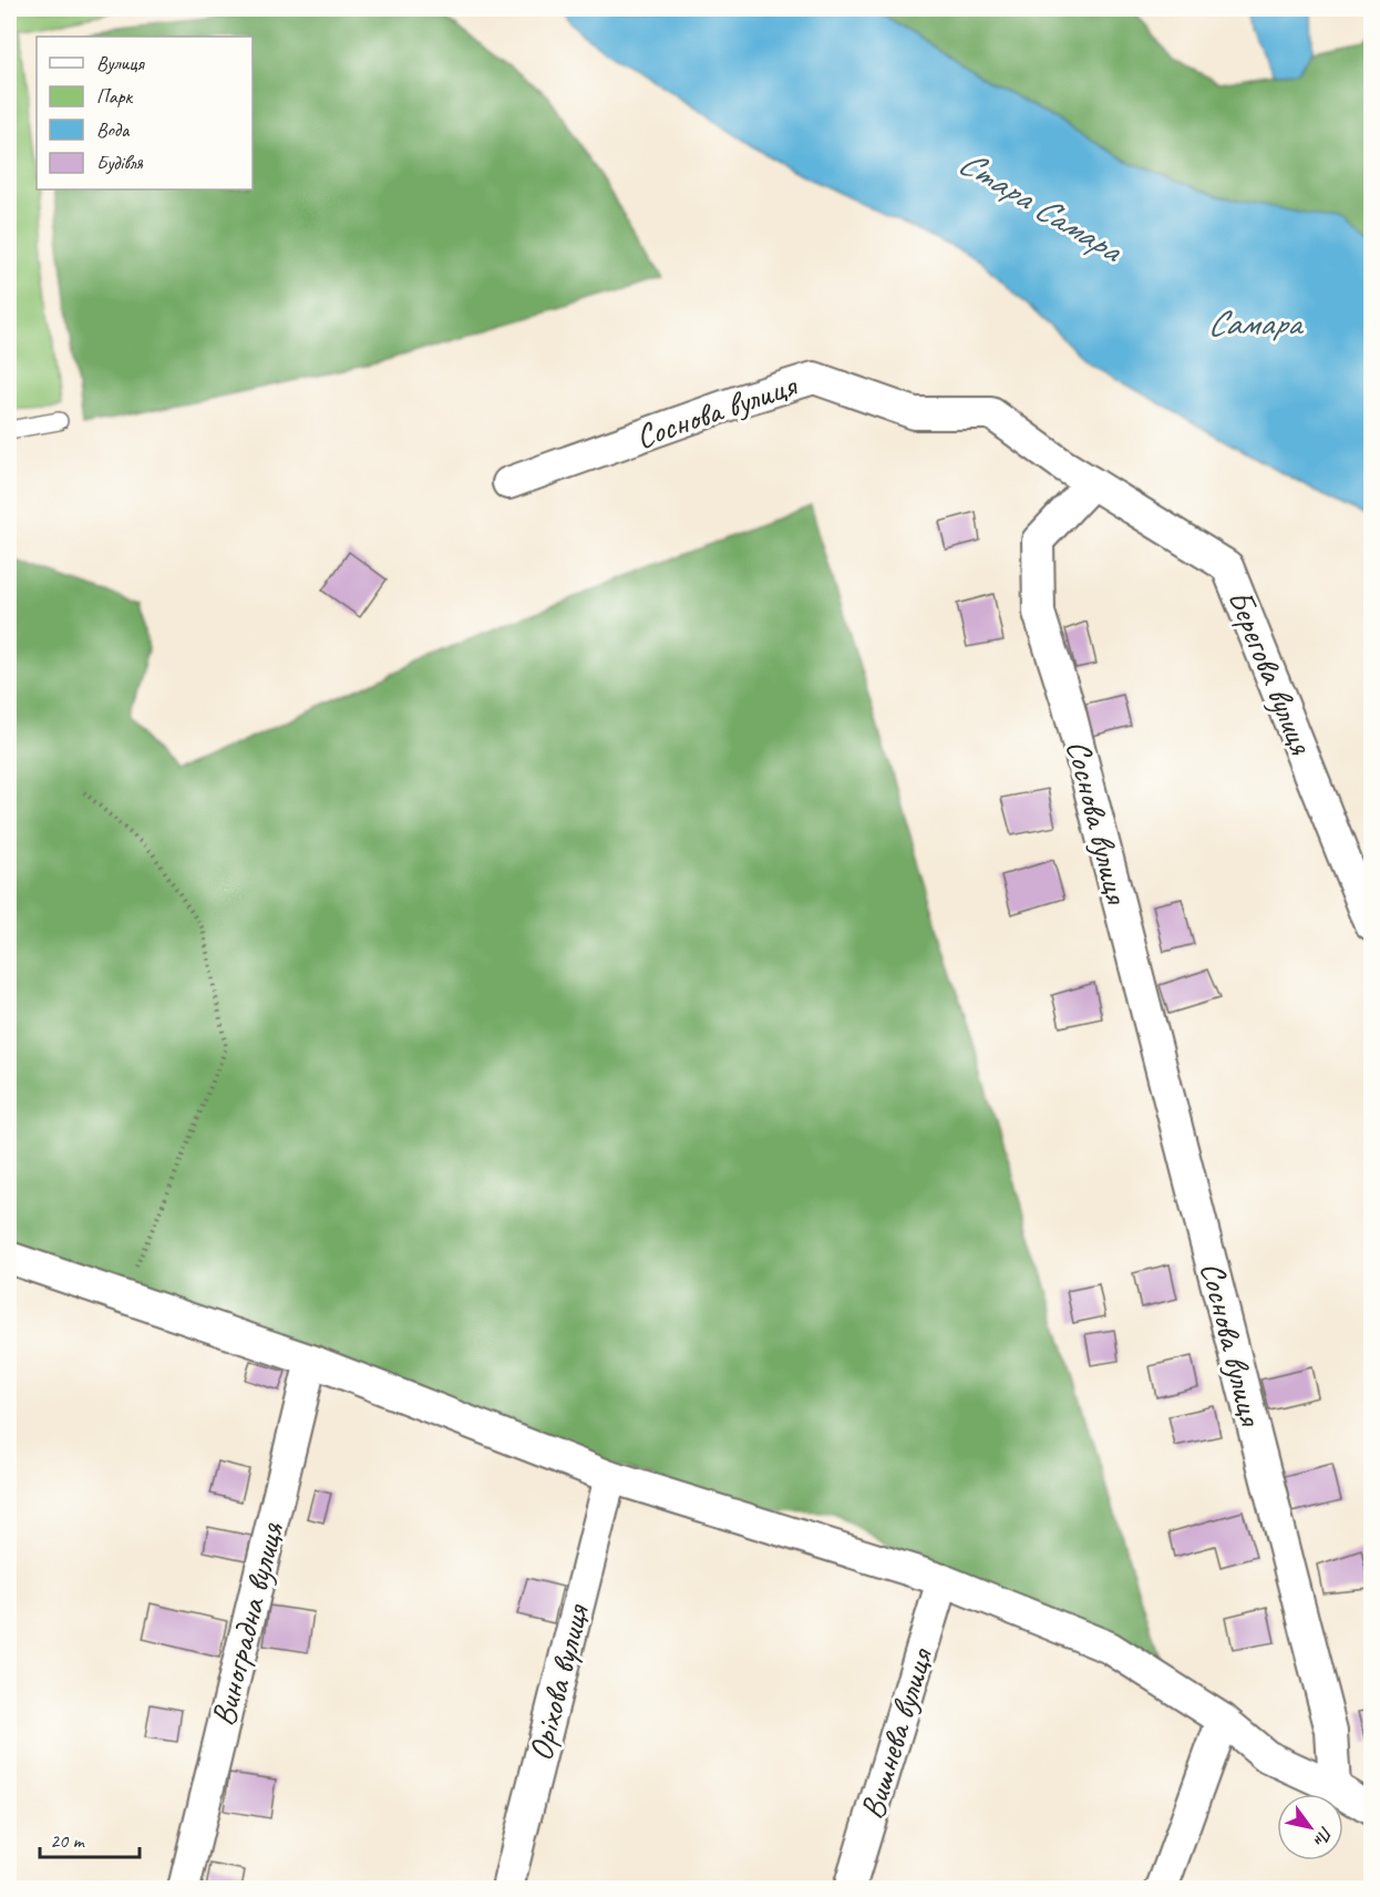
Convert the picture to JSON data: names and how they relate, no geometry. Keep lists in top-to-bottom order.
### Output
{
  "streets": {
    "street": [
      "Соснова вулиця",
      "Берегова вулиця",
      "Виноградна вулиця",
      "Оріхова вулиця",
      "Вишнева вулиця"
    ]
  },
  "crossings": [
    ["Соснова вулиця", "Берегова вулиця"]
  ],
  "water": ["Стара Самара", "Самара"],
  "legend": [
    "Вулиця",
    "Парк",
    "Вода",
    "Будівля"
  ],
  "scale_bar": "20 m",
  "north": "bottom right"
}
